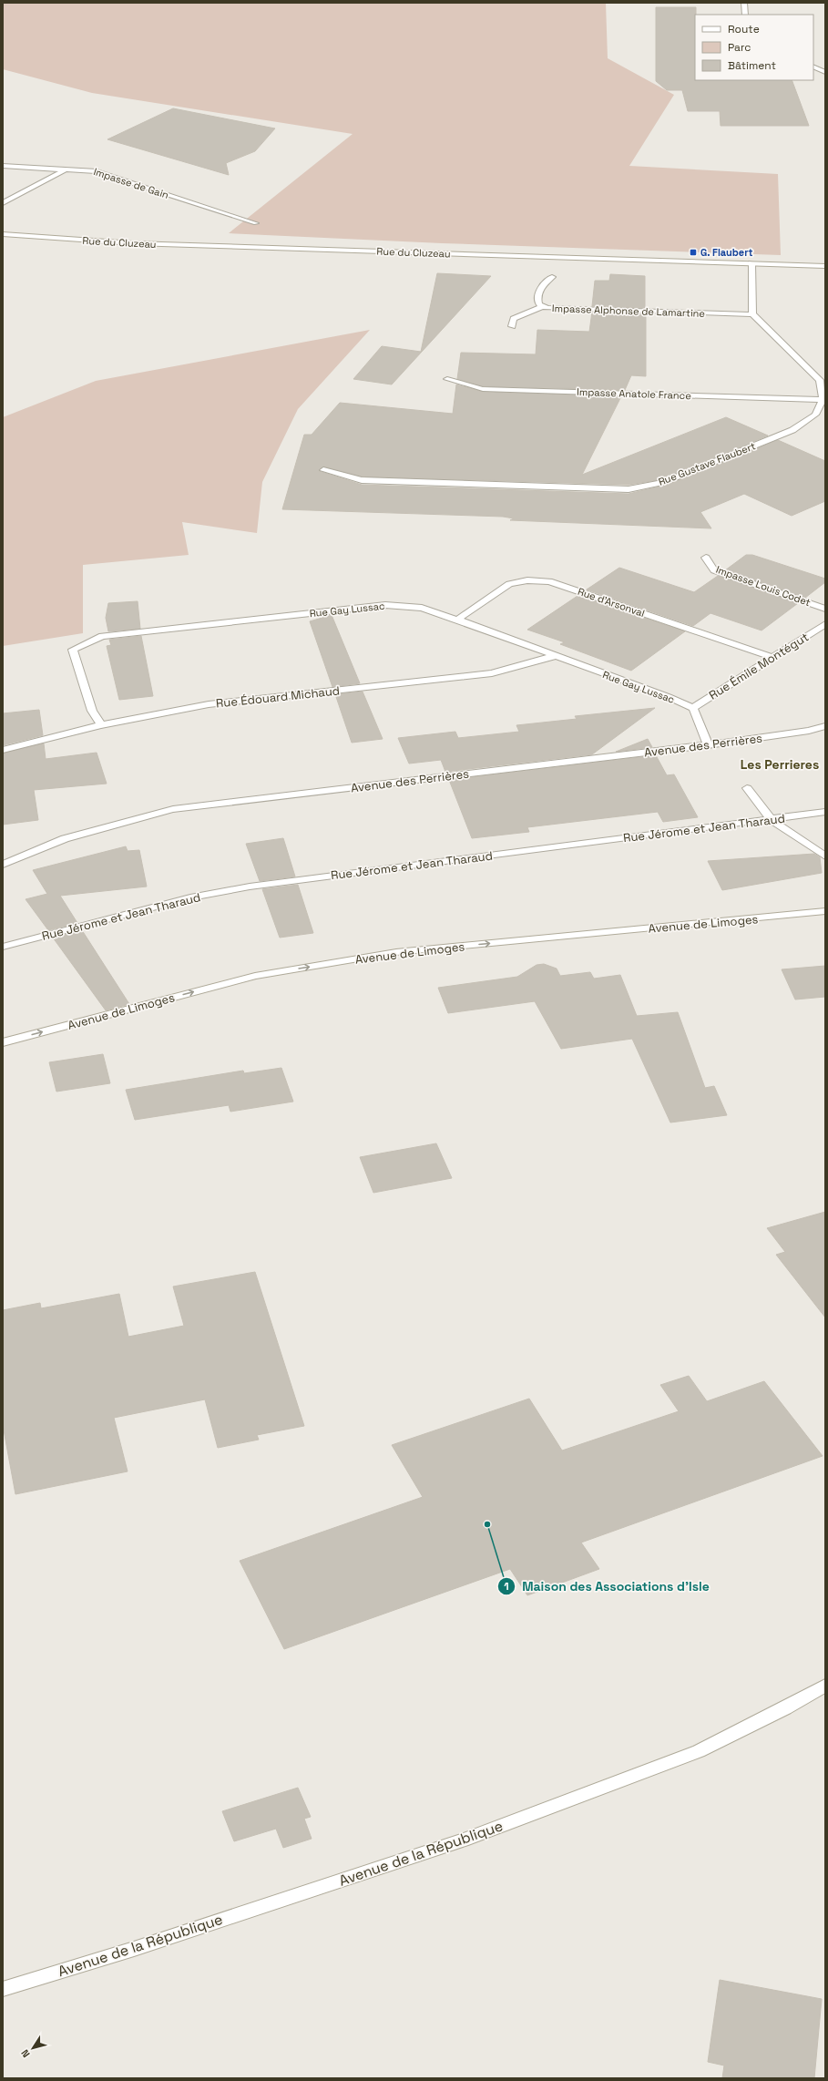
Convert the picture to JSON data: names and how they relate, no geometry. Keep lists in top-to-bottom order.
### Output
{
  "streets": {
    "street": [
      "Impasse de Gain",
      "Rue du Cluzeau",
      "Impasse Alphonse de Lamartine",
      "Impasse Anatole France",
      "Rue Gustave Flaubert",
      "Impasse Louis Codet",
      "Rue d'Arsonval",
      "Rue Gay Lussac",
      "Rue Émile Montégut",
      "Rue Édouard Michaud",
      "Avenue des Perrières",
      "Rue Jérome et Jean Tharaud",
      "Avenue de Limoges",
      "Avenue de la République"
    ]
  },
  "crossings": [
    ["Impasse Anatole France", "Rue Gustave Flaubert"],
    ["Rue d'Arsonval", "Rue Gay Lussac"],
    ["Rue d'Arsonval", "Rue Émile Montégut"],
    ["Rue Gay Lussac", "Rue Émile Montégut"],
    ["Rue Gay Lussac", "Rue Édouard Michaud"]
  ],
  "one_way": ["Avenue de Limoges"],
  "districts": ["Les Perrieres"],
  "places": {
    "transit": ["G. Flaubert"],
    "other": ["Maison des Associations d'Isle"]
  },
  "legend": ["Route", "Parc", "Bâtiment"],
  "north": "bottom left"
}
